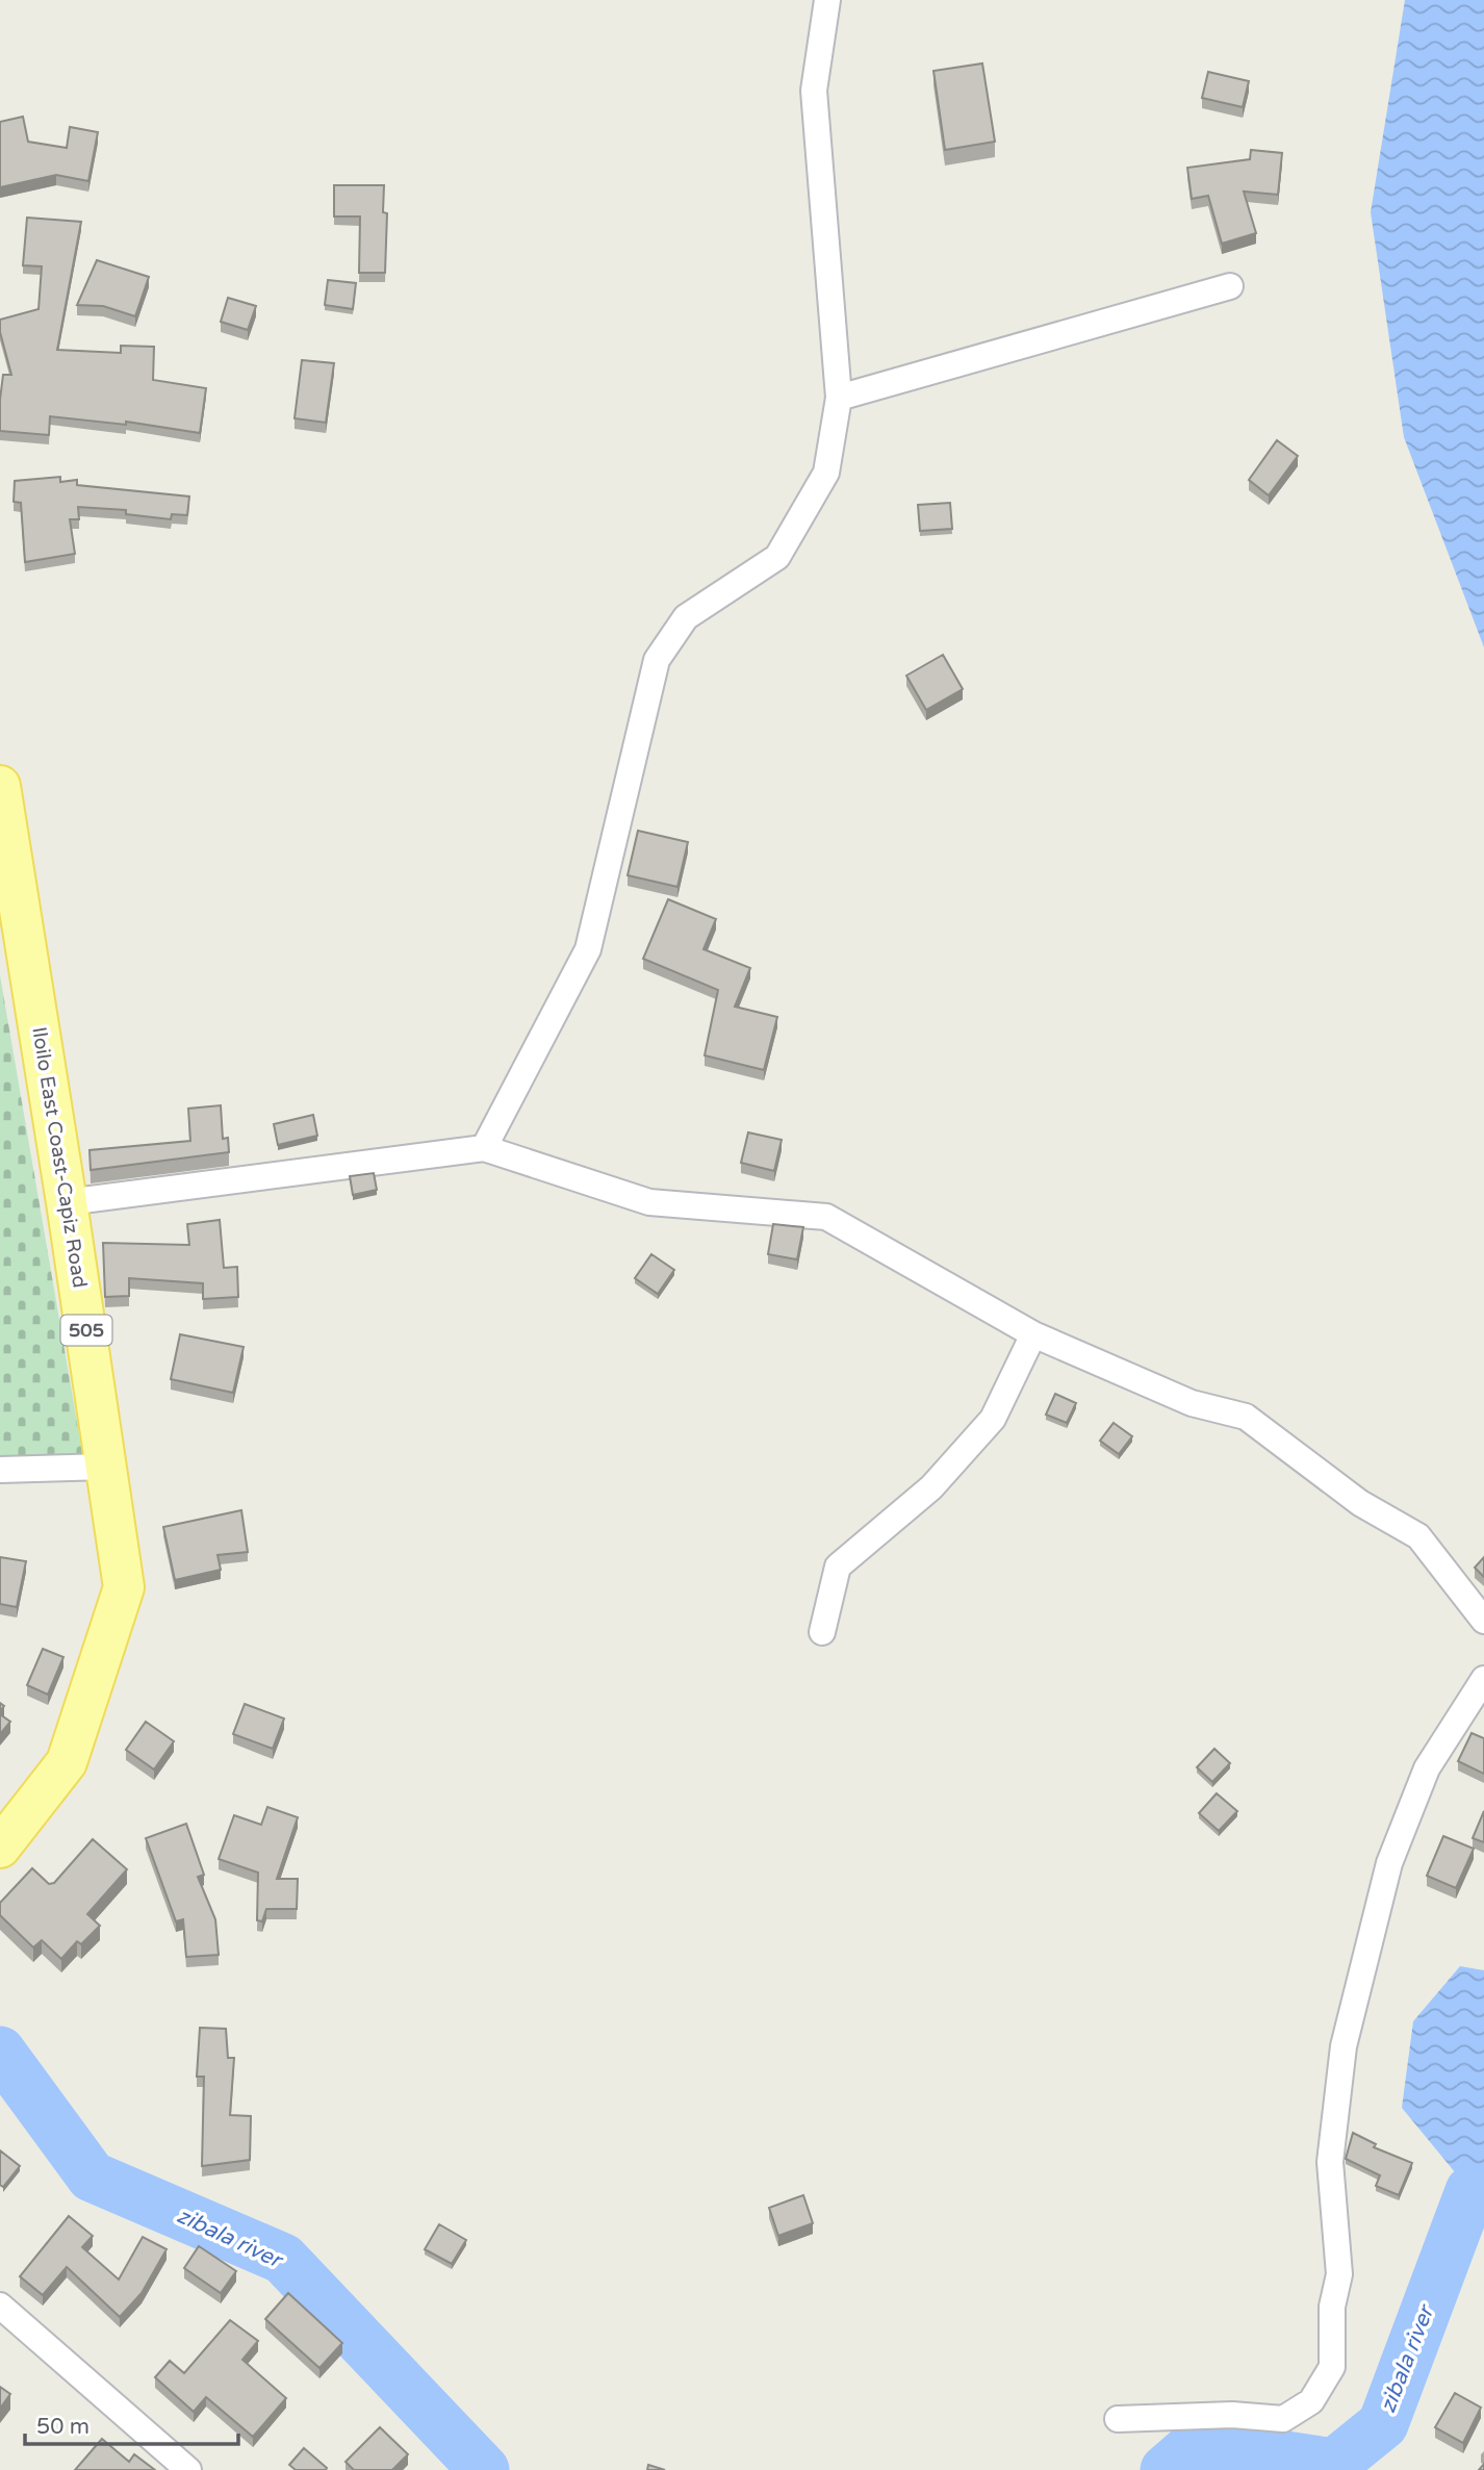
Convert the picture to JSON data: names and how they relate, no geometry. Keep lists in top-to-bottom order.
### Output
{
  "streets": {
    "main road": ["Iloilo East Coast-Capiz Road", "505"]
  },
  "water": ["zibala river"],
  "scale_bar": "50 m"
}
